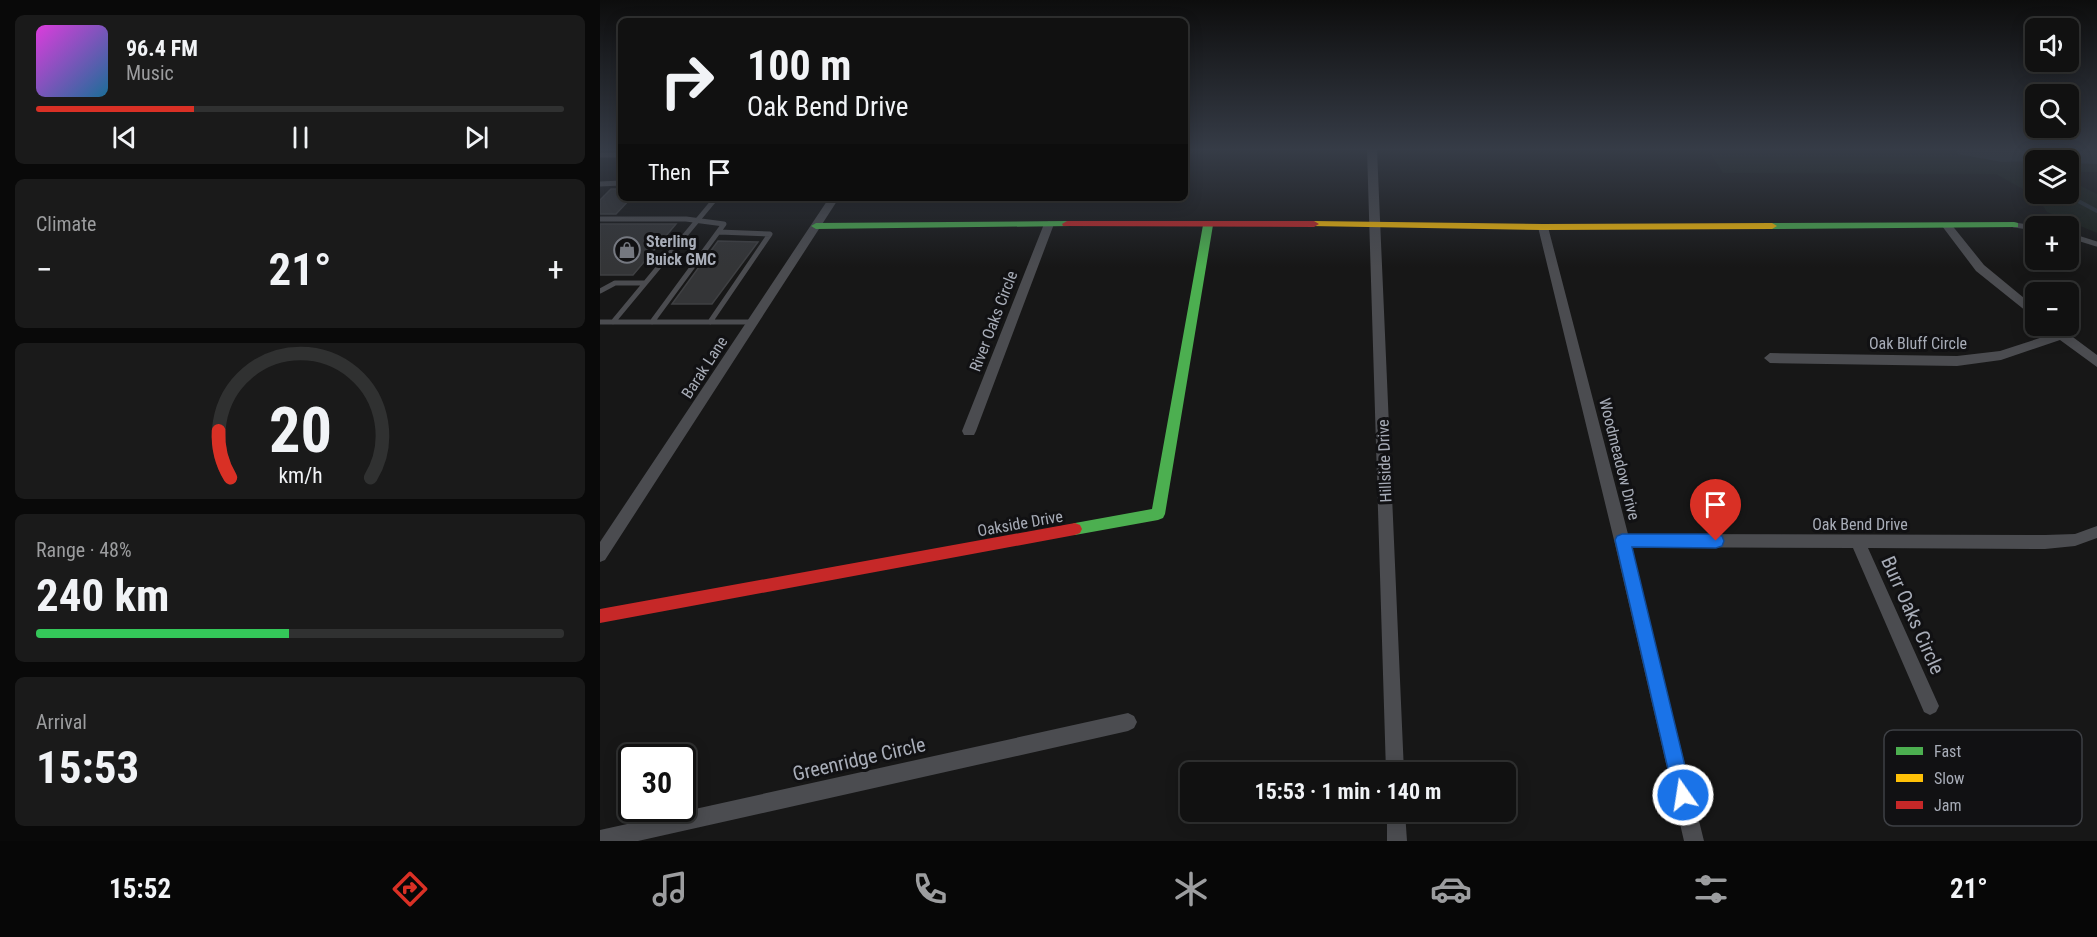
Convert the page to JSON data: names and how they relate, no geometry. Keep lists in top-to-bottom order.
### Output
{
  "streets": {
    "street": [
      "River Oaks Circle",
      "Oak Bluff Circle",
      "Barak Lane",
      "Woodmeadow Drive",
      "Hillside Drive",
      "Oakside Drive",
      "Oak Bend Drive",
      "Burr Oaks Circle",
      "Greenridge Circle"
    ]
  },
  "crossings": [
    ["Woodmeadow Drive", "Oak Bend Drive"],
    ["Oak Bend Drive", "Burr Oaks Circle"]
  ],
  "places": {
    "shop": ["Sterling Buick GMC"]
  },
  "legend": ["Fast", "Slow", "Jam"],
  "page": {
    "map_buttons": ["+", "−"],
    "turn": ["100 m", "Oak Bend Drive"],
    "song": ["96.4 FM", "Music"],
    "then": "Then",
    "tile": [
      "Climate",
      ["Range · 48%", "240 km"],
      ["Arrival", "15:53"]
    ],
    "heat": ["−", "21°", "+"],
    "limit": "30",
    "trip": "15:53 · 1 min · 140 m",
    "tabs": ["15:52", "21°"],
    "gauge": ["20", "km/h"]
  }
}
